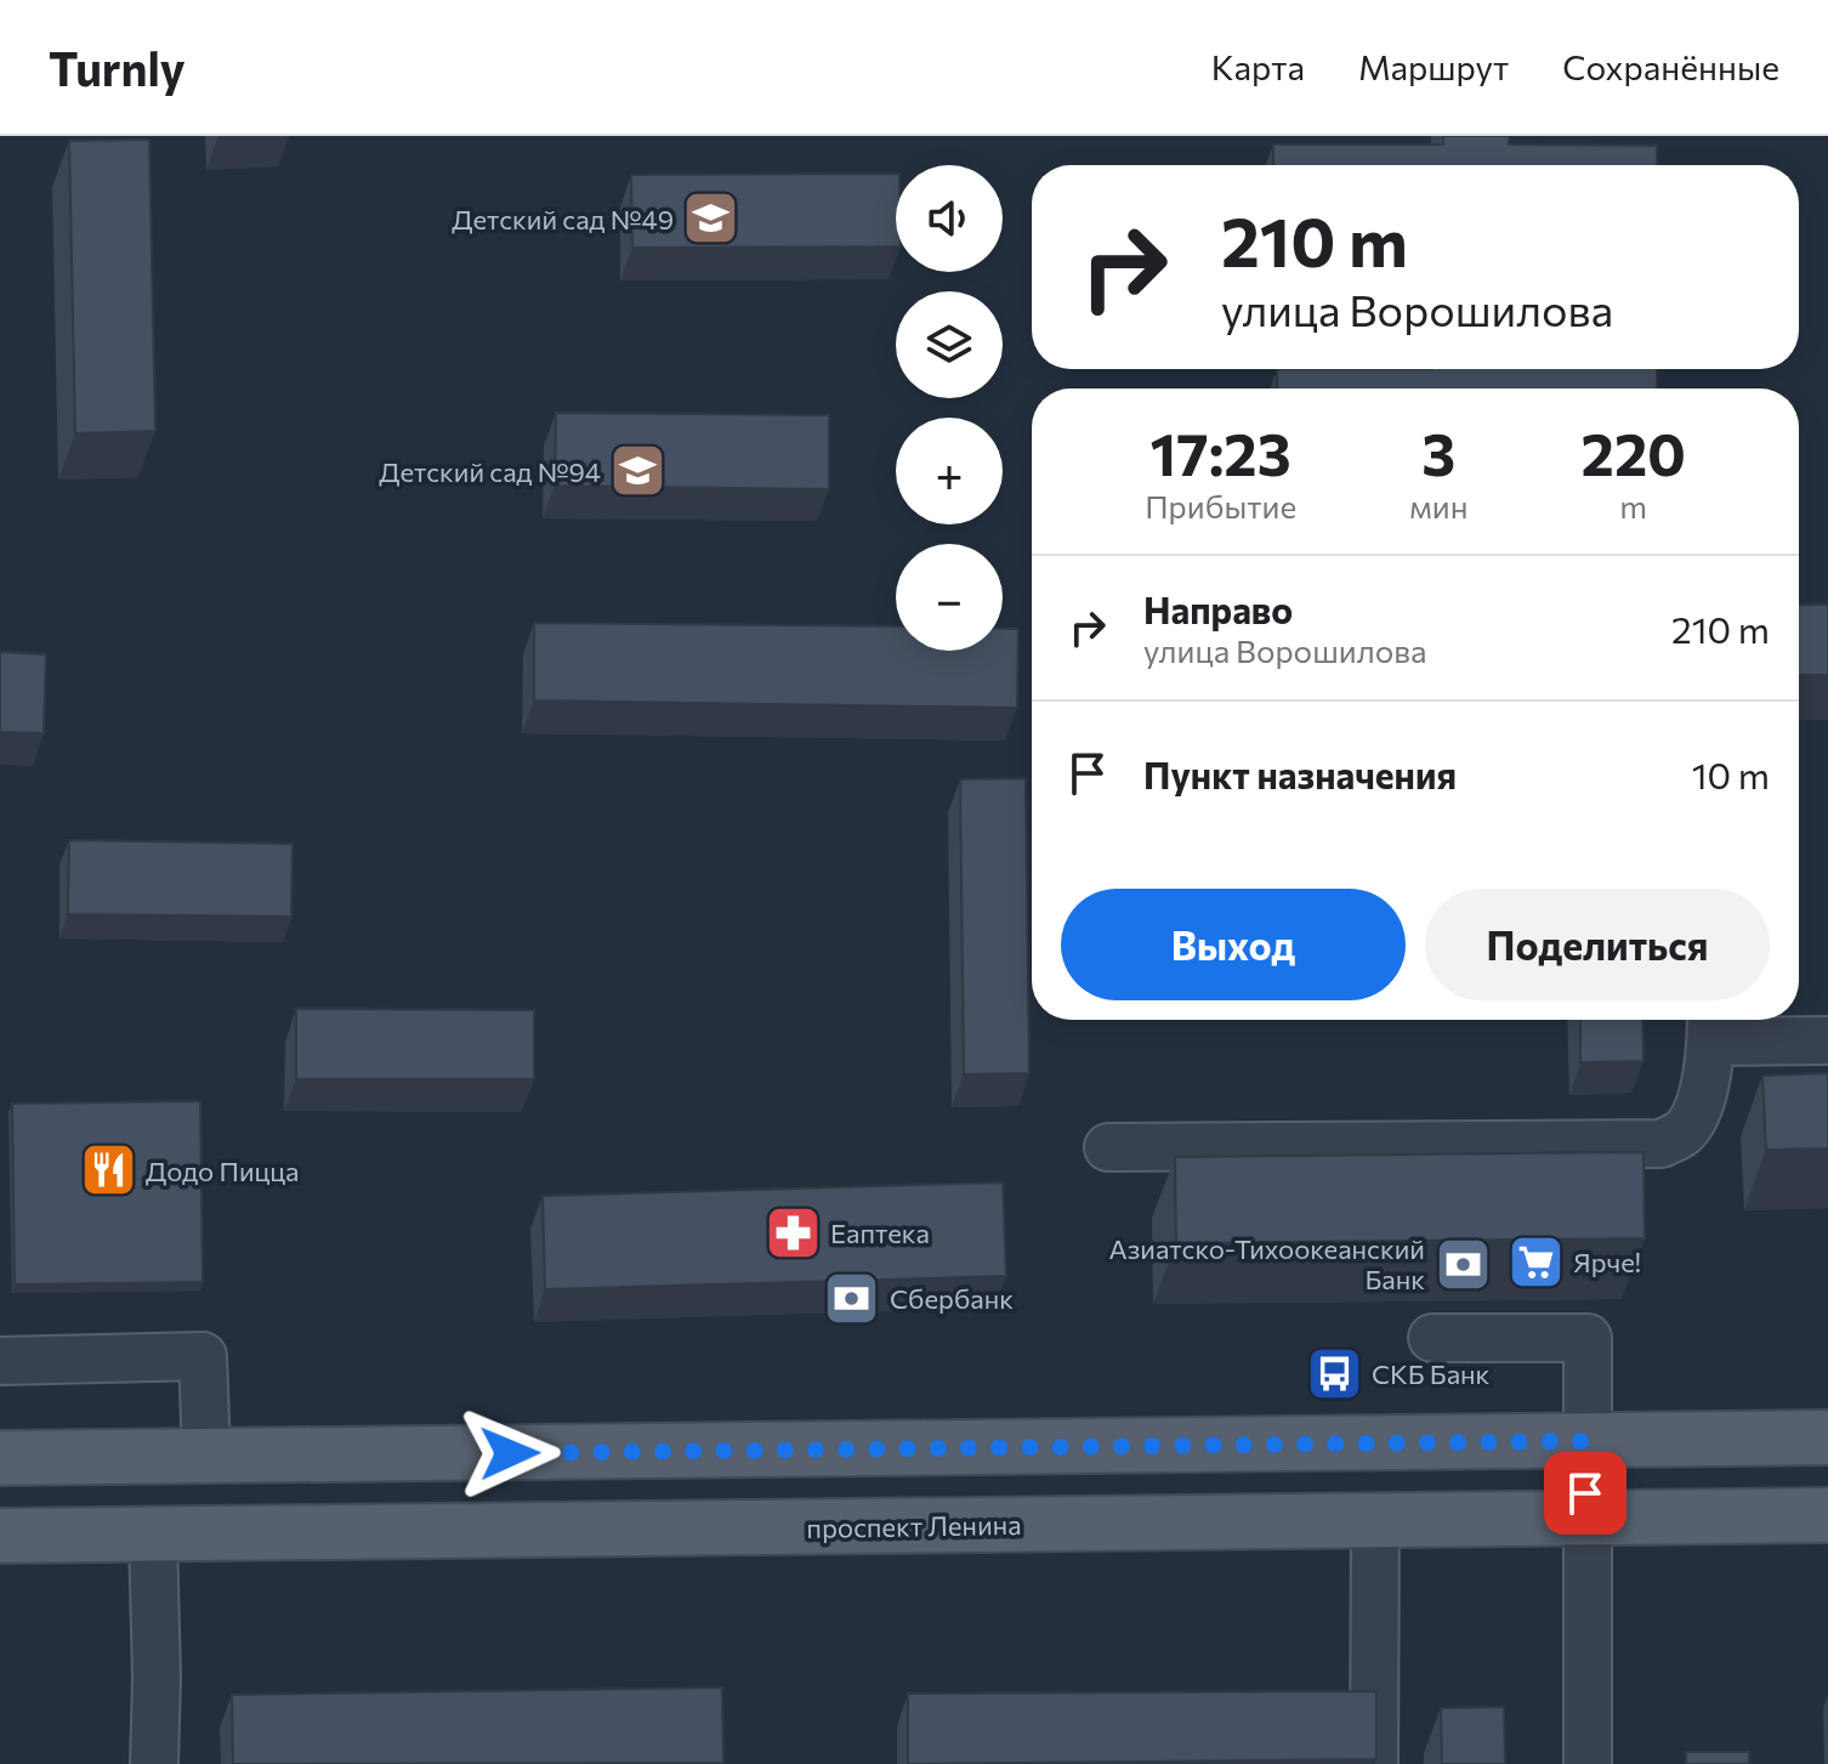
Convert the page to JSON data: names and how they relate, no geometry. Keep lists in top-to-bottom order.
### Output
{
  "streets": {
    "main road": ["проспект Ленина"]
  },
  "places": {
    "school or university": ["Детский сад №49", "Детский сад №94"],
    "restaurant": ["Додо Пицца"],
    "pharmacy": ["Еаптека"],
    "supermarket": ["Ярче!"],
    "bank": ["Азиатско-Тихоокеанский Банк", "Сбербанк"],
    "bus stop": ["СКБ Банк"]
  },
  "page": {
    "header": "Turnly",
    "nav": ["Карта", "Маршрут", "Сохранённые"],
    "map_buttons": ["+", "−"],
    "turn": ["210 m", "улица Ворошилова"],
    "eta": [
      "17:23",
      "Прибытие",
      "3",
      "мин",
      "220",
      "m"
    ],
    "list": [
      {
        "name": "Направо",
        "note": "улица Ворошилова",
        "value": "210 m"
      },
      {
        "name": "Пункт назначения",
        "value": "10 m"
      }
    ],
    "buttons": ["Выход", "Поделиться"]
  }
}
